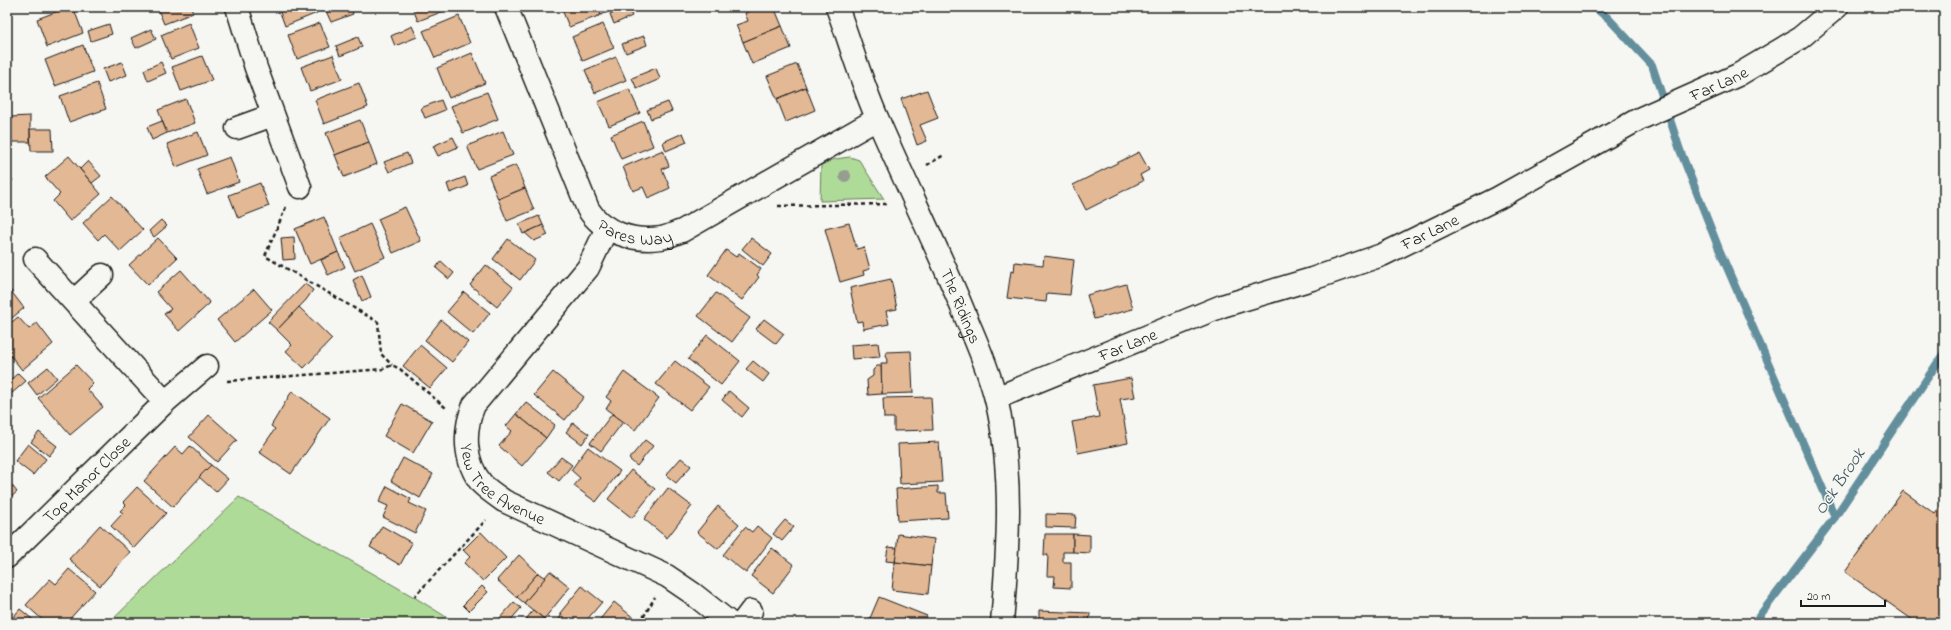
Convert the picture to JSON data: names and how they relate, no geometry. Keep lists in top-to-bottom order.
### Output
{
  "streets": {
    "street": [
      "Far Lane",
      "Pares Way",
      "The Ridings",
      "Yew Tree Avenue",
      "Top Manor Close"
    ]
  },
  "crossings": [
    ["Far Lane", "The Ridings"],
    ["Pares Way", "The Ridings"],
    ["Pares Way", "Yew Tree Avenue"]
  ],
  "water": ["Ock Brook"],
  "scale_bar": "20 m"
}
